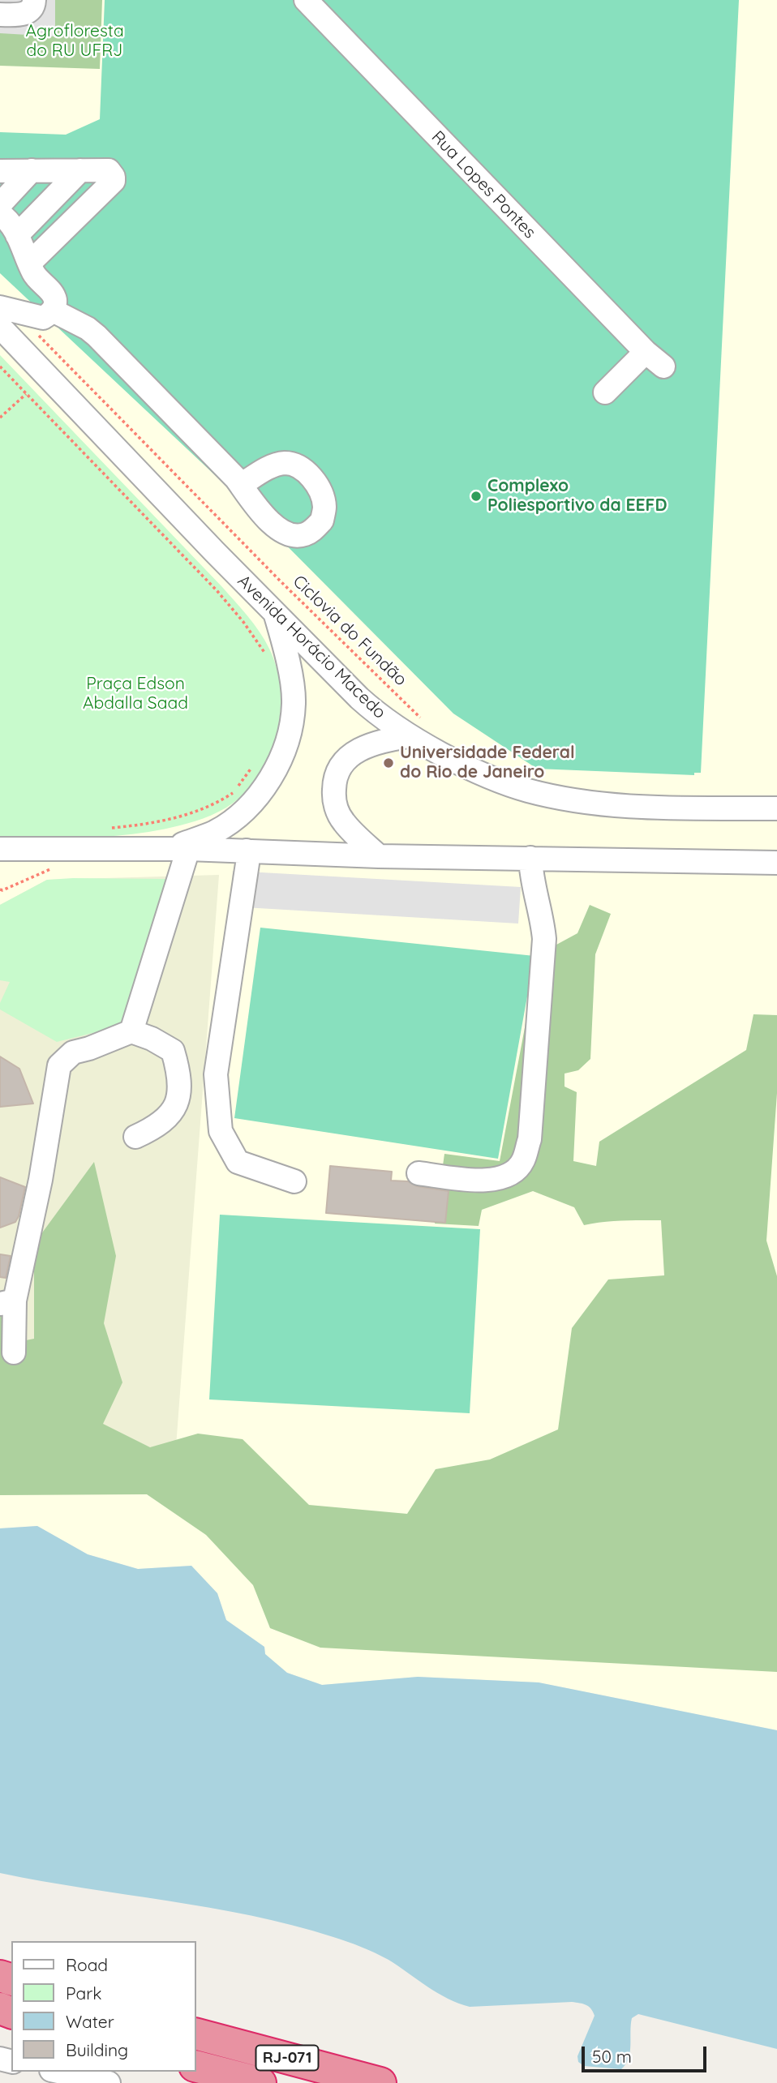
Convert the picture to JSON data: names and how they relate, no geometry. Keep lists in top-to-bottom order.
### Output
{
  "streets": {
    "highway": ["RJ-071"],
    "street": ["Rua Lopes Pontes", "Avenida Horácio Macedo"],
    "path": ["Ciclovia do Fundão"]
  },
  "crossings": [
    ["Ciclovia do Fundão", "Avenida Horácio Macedo"]
  ],
  "parks": ["Agrofloresta do RU UFRJ", "Praça Edson Abdalla Saad"],
  "places": ["Complexo Poliesportivo da EEFD", "Universidade Federal do Rio de Janeiro"],
  "legend": [
    "Road",
    "Park",
    "Water",
    "Building"
  ],
  "scale_bar": "50 m"
}
